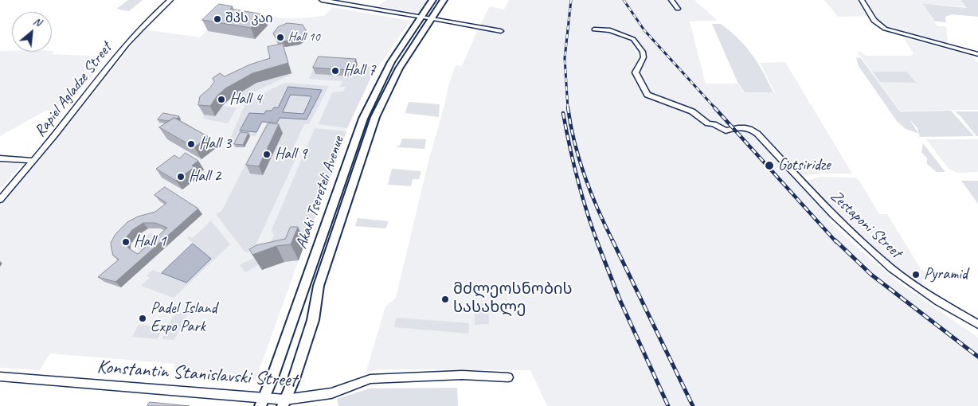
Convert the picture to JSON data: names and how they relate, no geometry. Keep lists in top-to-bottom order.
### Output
{
  "streets": {
    "main road": ["Akaki Tsereteli Avenue"],
    "street": ["Rapiel Agladze Street", "Zestaponi Street", "Konstantin Stanislavski Street"]
  },
  "crossings": [
    ["Akaki Tsereteli Avenue", "Konstantin Stanislavski Street"]
  ],
  "places": [
    "შპს კაი",
    "Hall 10",
    "Hall 7",
    "Hall 4",
    "Hall 3",
    "Hall 9",
    "Gotsiridze",
    "Hall 2",
    "Hall 1",
    "Pyramid",
    "მძლეოსნობის სასახლე",
    "Padel Island Expo Park"
  ],
  "north": "top right"
}
